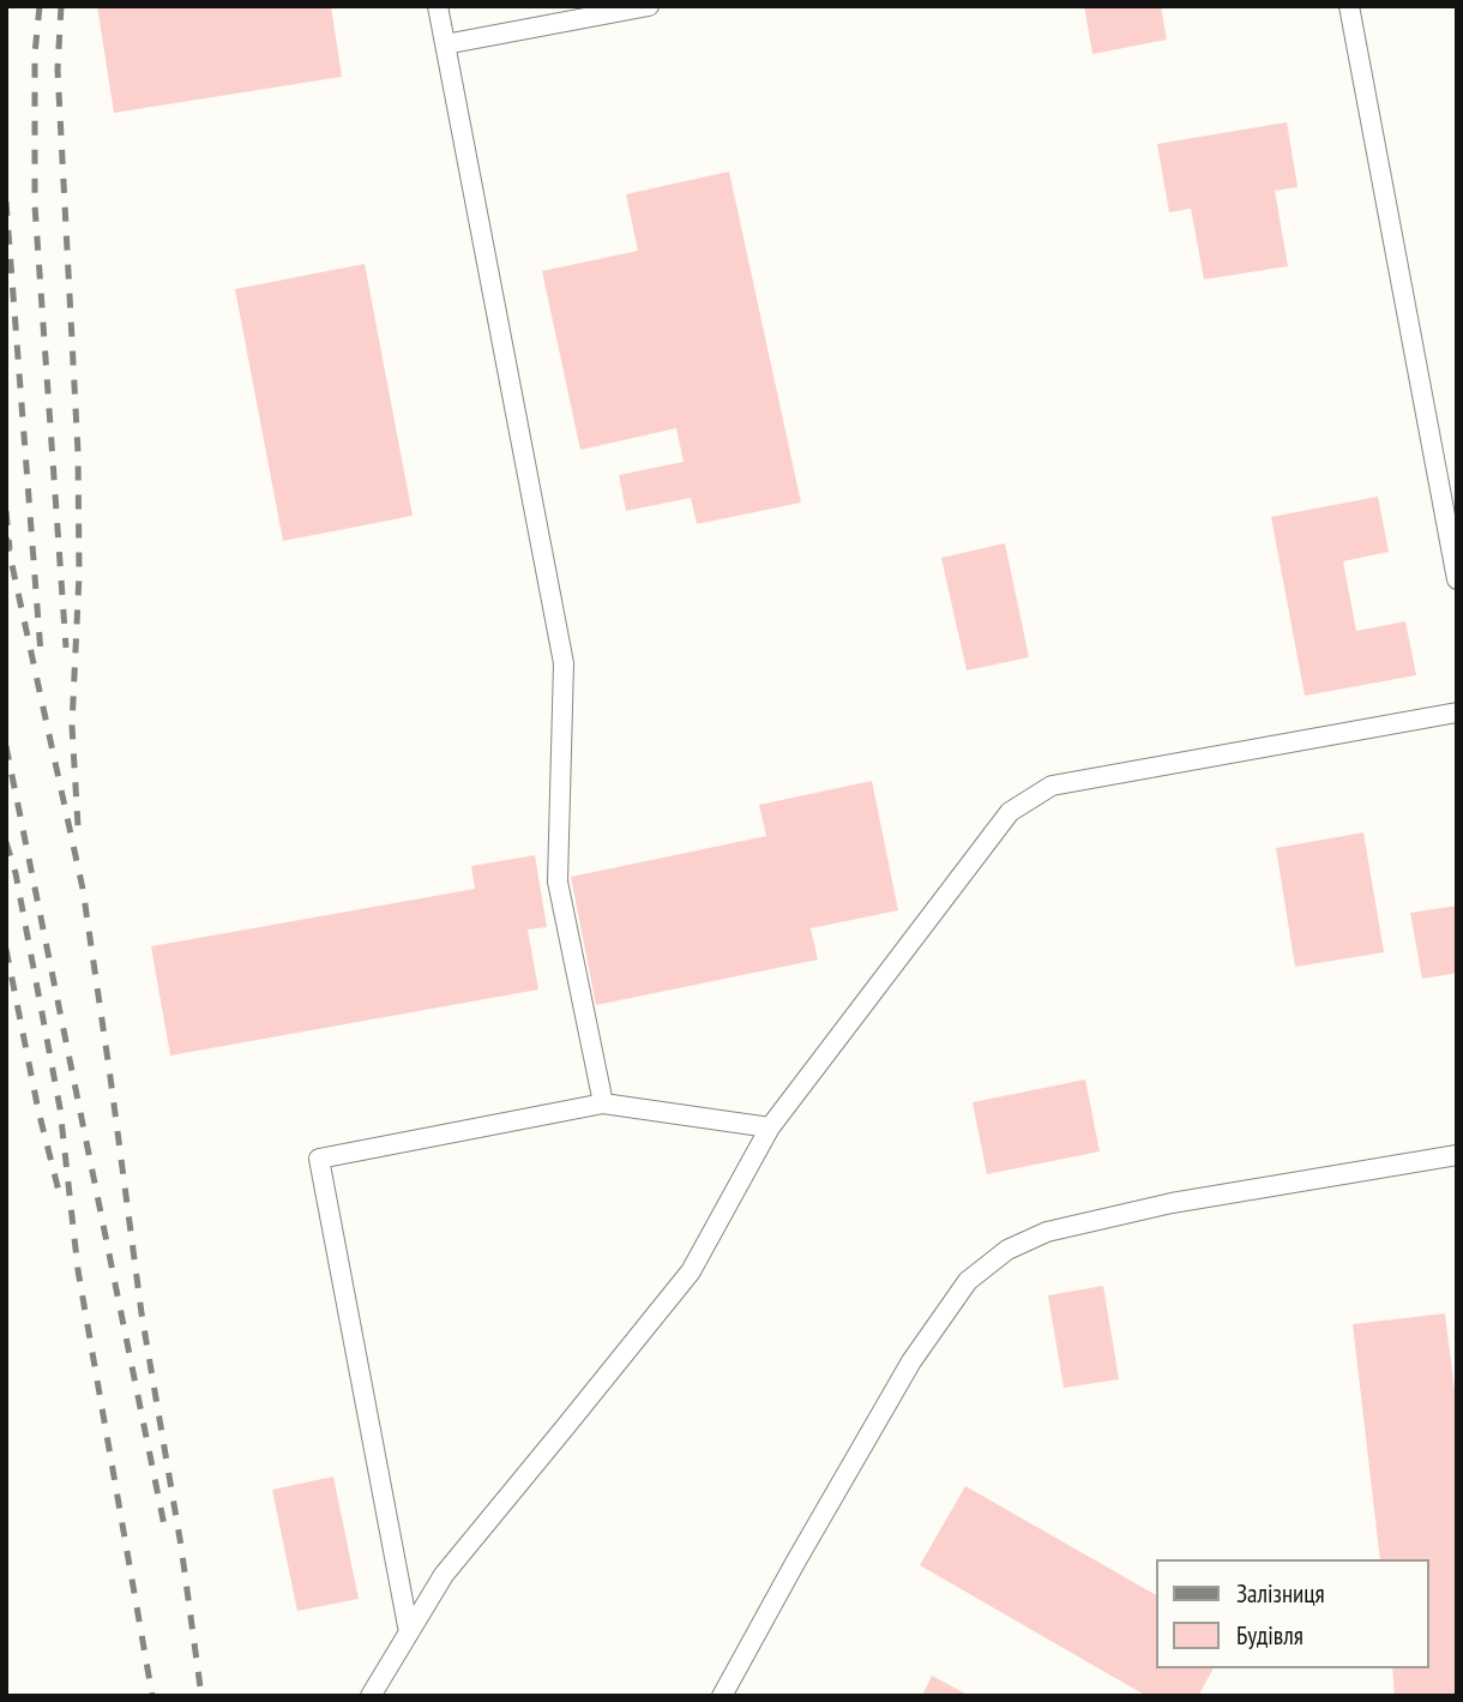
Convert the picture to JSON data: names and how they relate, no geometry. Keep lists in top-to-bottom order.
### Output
{
  "legend": ["Залізниця", "Будівля"]
}
